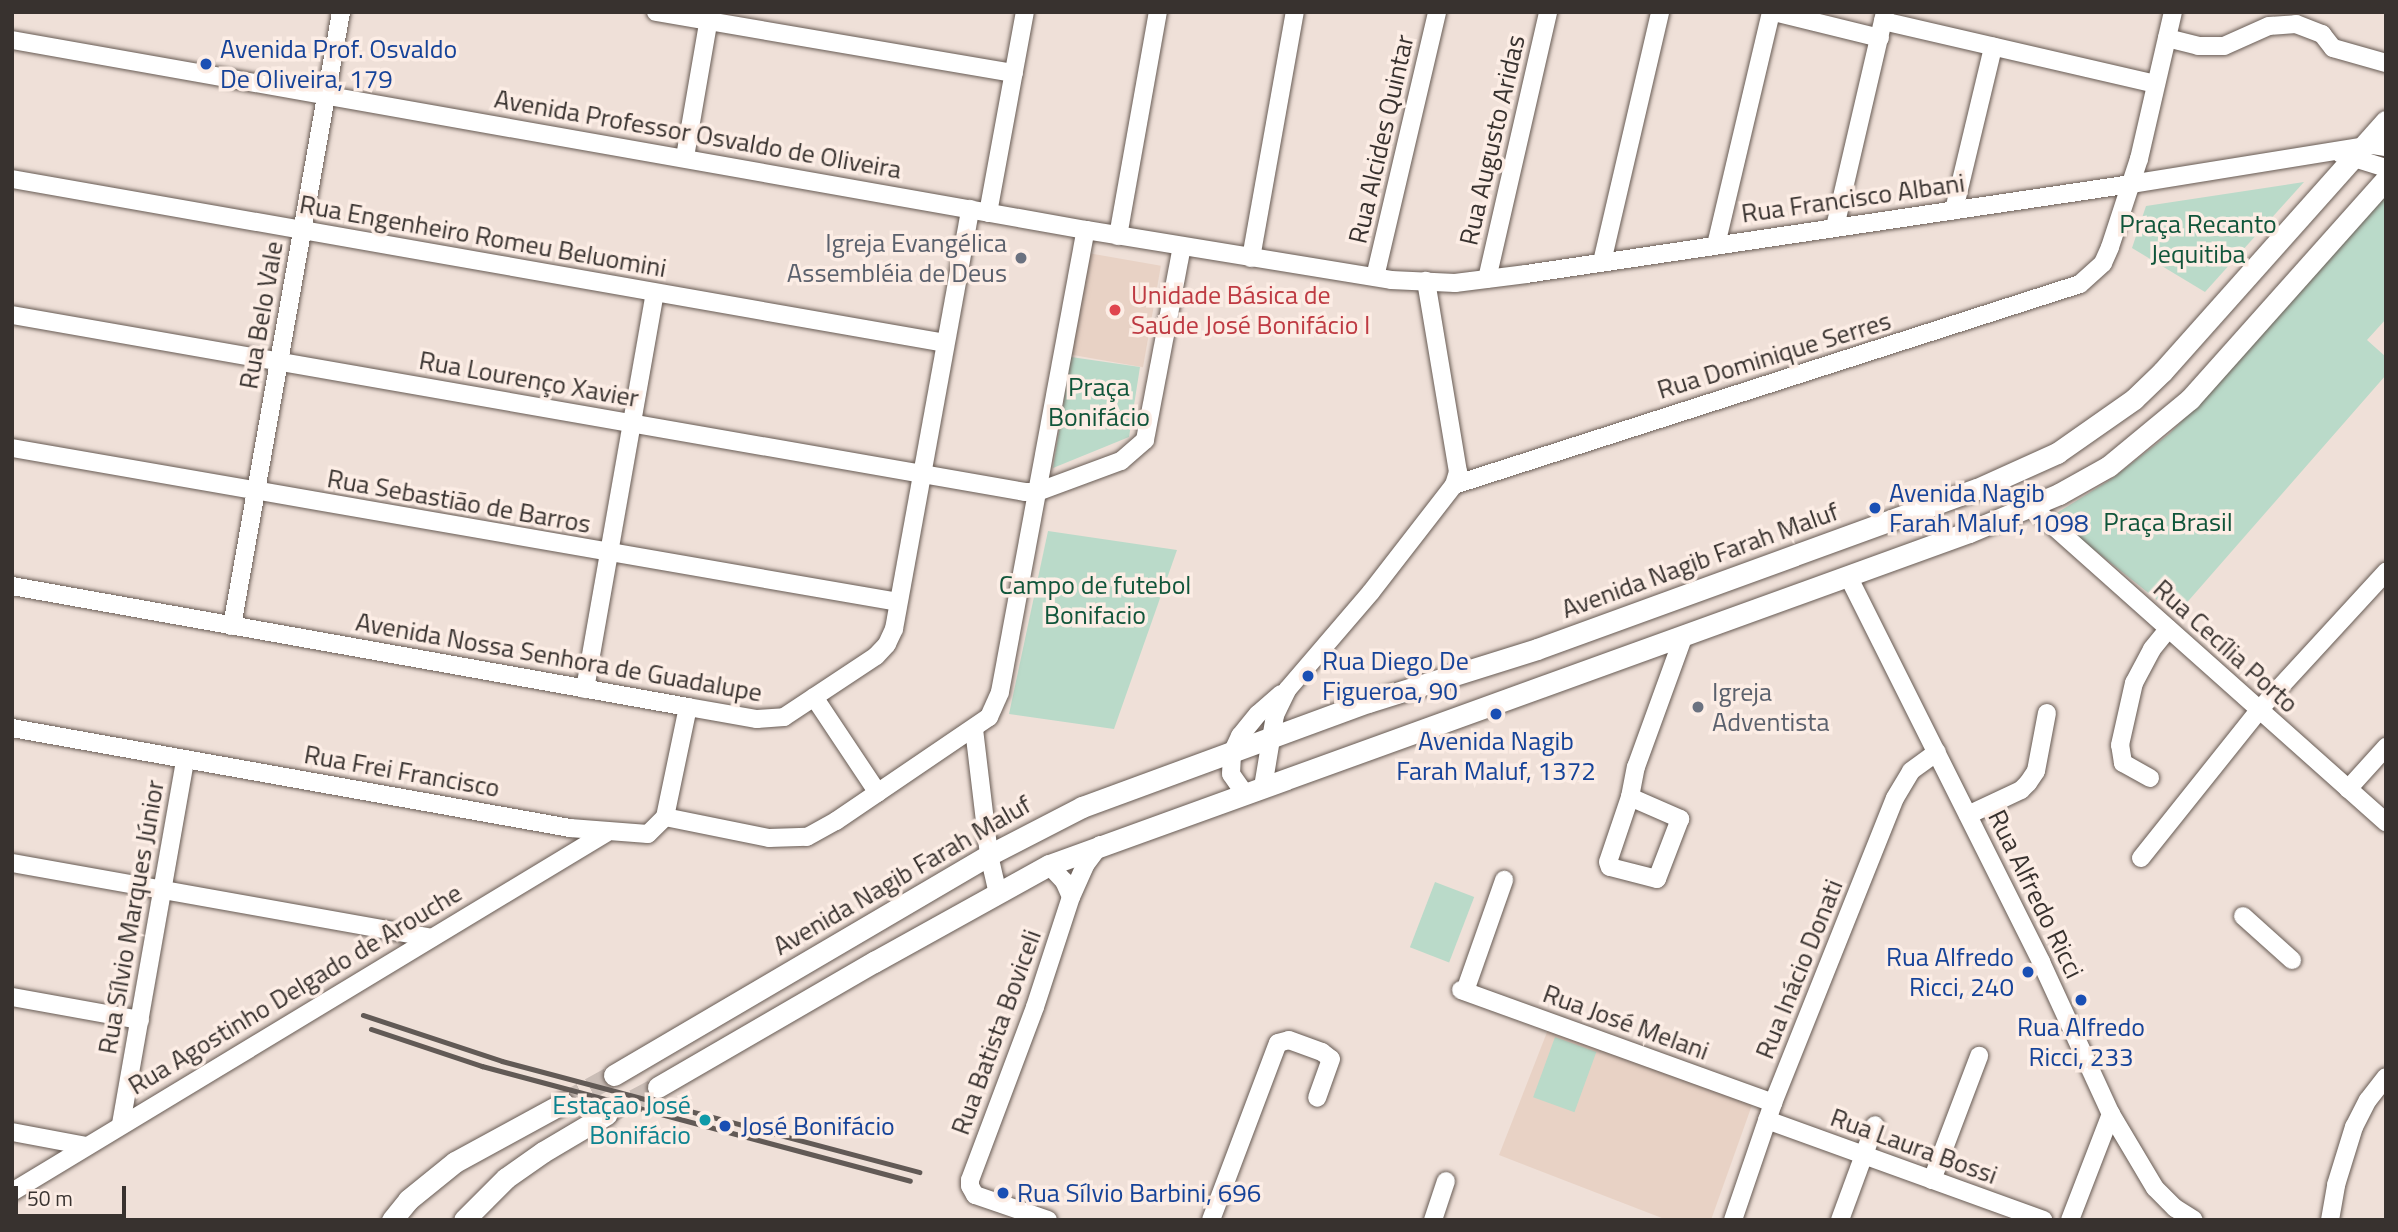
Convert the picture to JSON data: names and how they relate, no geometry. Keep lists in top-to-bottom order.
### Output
{
  "streets": {
    "main road": ["Avenida Nagib Farah Maluf"],
    "street": [
      "Avenida Professor Osvaldo de Oliveira",
      "Rua Alcides Quintar",
      "Rua Augusto Aridas",
      "Rua Francisco Albani",
      "Rua Engenheiro Romeu Beluomini",
      "Rua Belo Vale",
      "Rua Dominique Serres",
      "Rua Lourenço Xavier",
      "Rua Sebastião de Barros",
      "Rua Cecília Porto",
      "Avenida Nossa Senhora de Guadalupe",
      "Rua Frei Francisco",
      "Rua Alfredo Ricci",
      "Rua Sílvio Marques Júnior",
      "Rua Inácio Donati",
      "Rua Agostinho Delgado de Arouche",
      "Rua José Melani",
      "Rua Batista Boviceli",
      "Rua Laura Bossi"
    ]
  },
  "crossings": [
    ["Avenida Professor Osvaldo de Oliveira", "Rua Alcides Quintar"],
    ["Avenida Professor Osvaldo de Oliveira", "Rua Francisco Albani"],
    ["Avenida Professor Osvaldo de Oliveira", "Rua Belo Vale"],
    ["Avenida Professor Osvaldo de Oliveira", "Avenida Nossa Senhora de Guadalupe"],
    ["Rua Alcides Quintar", "Rua Francisco Albani"],
    ["Rua Augusto Aridas", "Rua Francisco Albani"],
    ["Rua Francisco Albani", "Rua Dominique Serres"],
    ["Rua Francisco Albani", "Avenida Nagib Farah Maluf"],
    ["Rua Engenheiro Romeu Beluomini", "Rua Belo Vale"],
    ["Rua Engenheiro Romeu Beluomini", "Avenida Nossa Senhora de Guadalupe"],
    ["Rua Belo Vale", "Rua Lourenço Xavier"],
    ["Rua Belo Vale", "Rua Sebastião de Barros"],
    ["Rua Belo Vale", "Avenida Nossa Senhora de Guadalupe"],
    ["Rua Lourenço Xavier", "Avenida Nossa Senhora de Guadalupe"],
    ["Rua Sebastião de Barros", "Avenida Nossa Senhora de Guadalupe"],
    ["Rua Frei Francisco", "Rua Sílvio Marques Júnior"],
    ["Rua Frei Francisco", "Rua Agostinho Delgado de Arouche"],
    ["Rua Alfredo Ricci", "Rua Inácio Donati"],
    ["Rua Sílvio Marques Júnior", "Rua Agostinho Delgado de Arouche"],
    ["Rua Inácio Donati", "Rua José Melani"],
    ["Rua Inácio Donati", "Rua Laura Bossi"],
    ["Rua José Melani", "Rua Laura Bossi"]
  ],
  "parks": [
    "Praça Recanto Jequitiba",
    "Praça Bonifácio",
    "Praça Brasil",
    "Campo de futebol Bonifacio"
  ],
  "places": [
    "Avenida Prof. Osvaldo De Oliveira, 179",
    "Igreja Evangélica Assembléia de Deus",
    "Unidade Básica de Saúde José Bonifácio I",
    "Avenida Nagib Farah Maluf, 1098",
    "Rua Diego De Figueroa, 90",
    "Igreja Adventista",
    "Avenida Nagib Farah Maluf, 1372",
    "Rua Alfredo Ricci, 240",
    "Rua Alfredo Ricci, 233",
    "Estação José Bonifácio",
    "José Bonifácio",
    "Rua Sílvio Barbini, 696"
  ],
  "scale_bar": "50 m"
}
